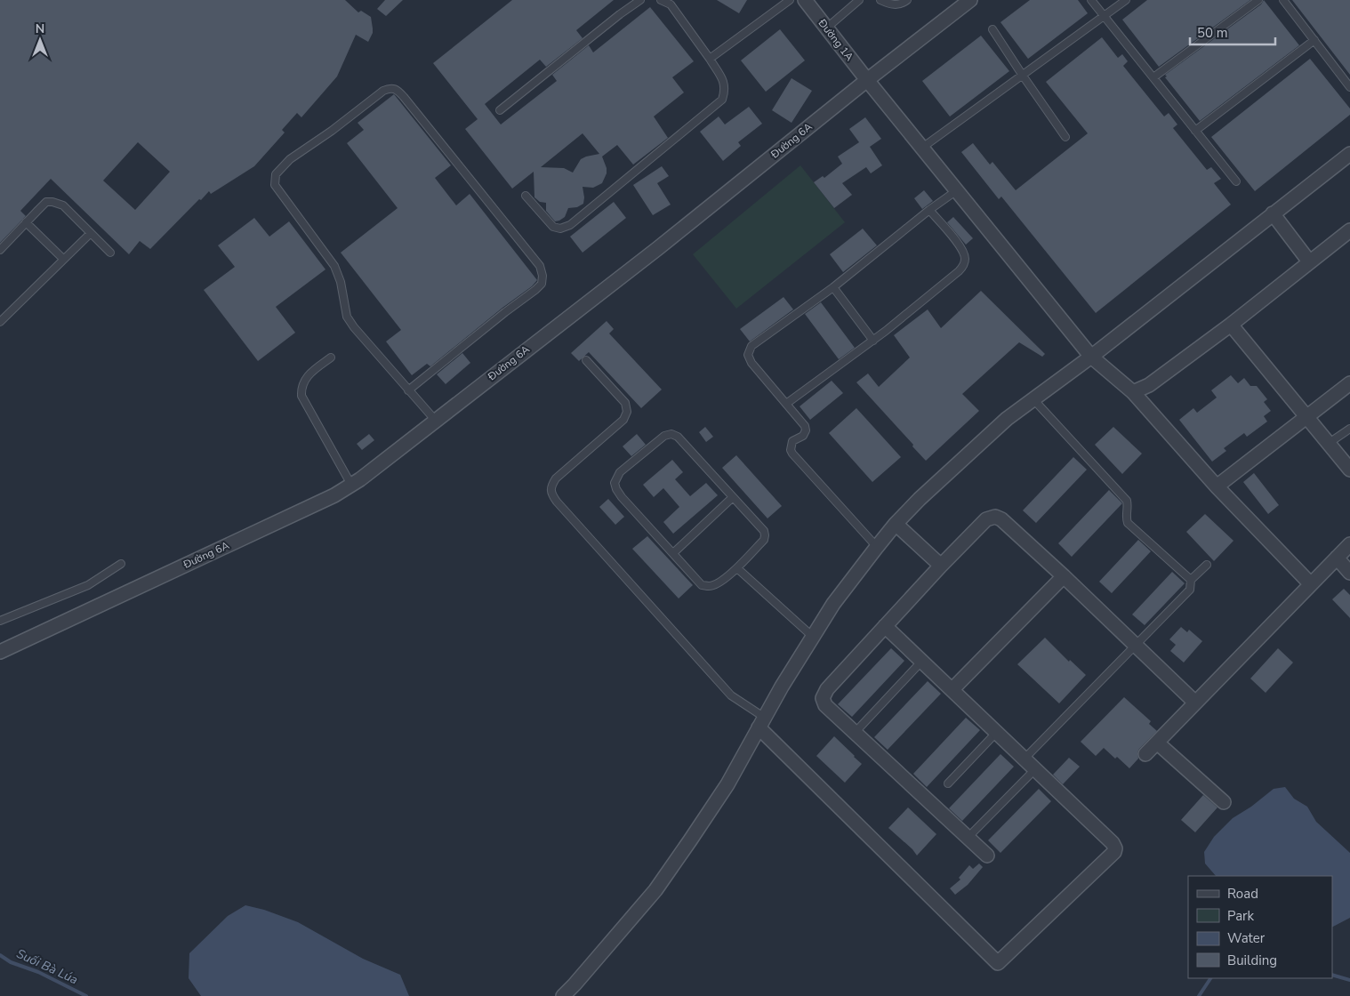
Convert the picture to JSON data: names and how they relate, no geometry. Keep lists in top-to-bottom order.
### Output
{
  "streets": {
    "street": ["Đường 1A", "Đường 6A"]
  },
  "crossings": [
    ["Đường 1A", "Đường 6A"]
  ],
  "water": ["Suối Bà Lúa"],
  "legend": [
    "Road",
    "Park",
    "Water",
    "Building"
  ],
  "scale_bar": "50 m",
  "north": "top"
}
